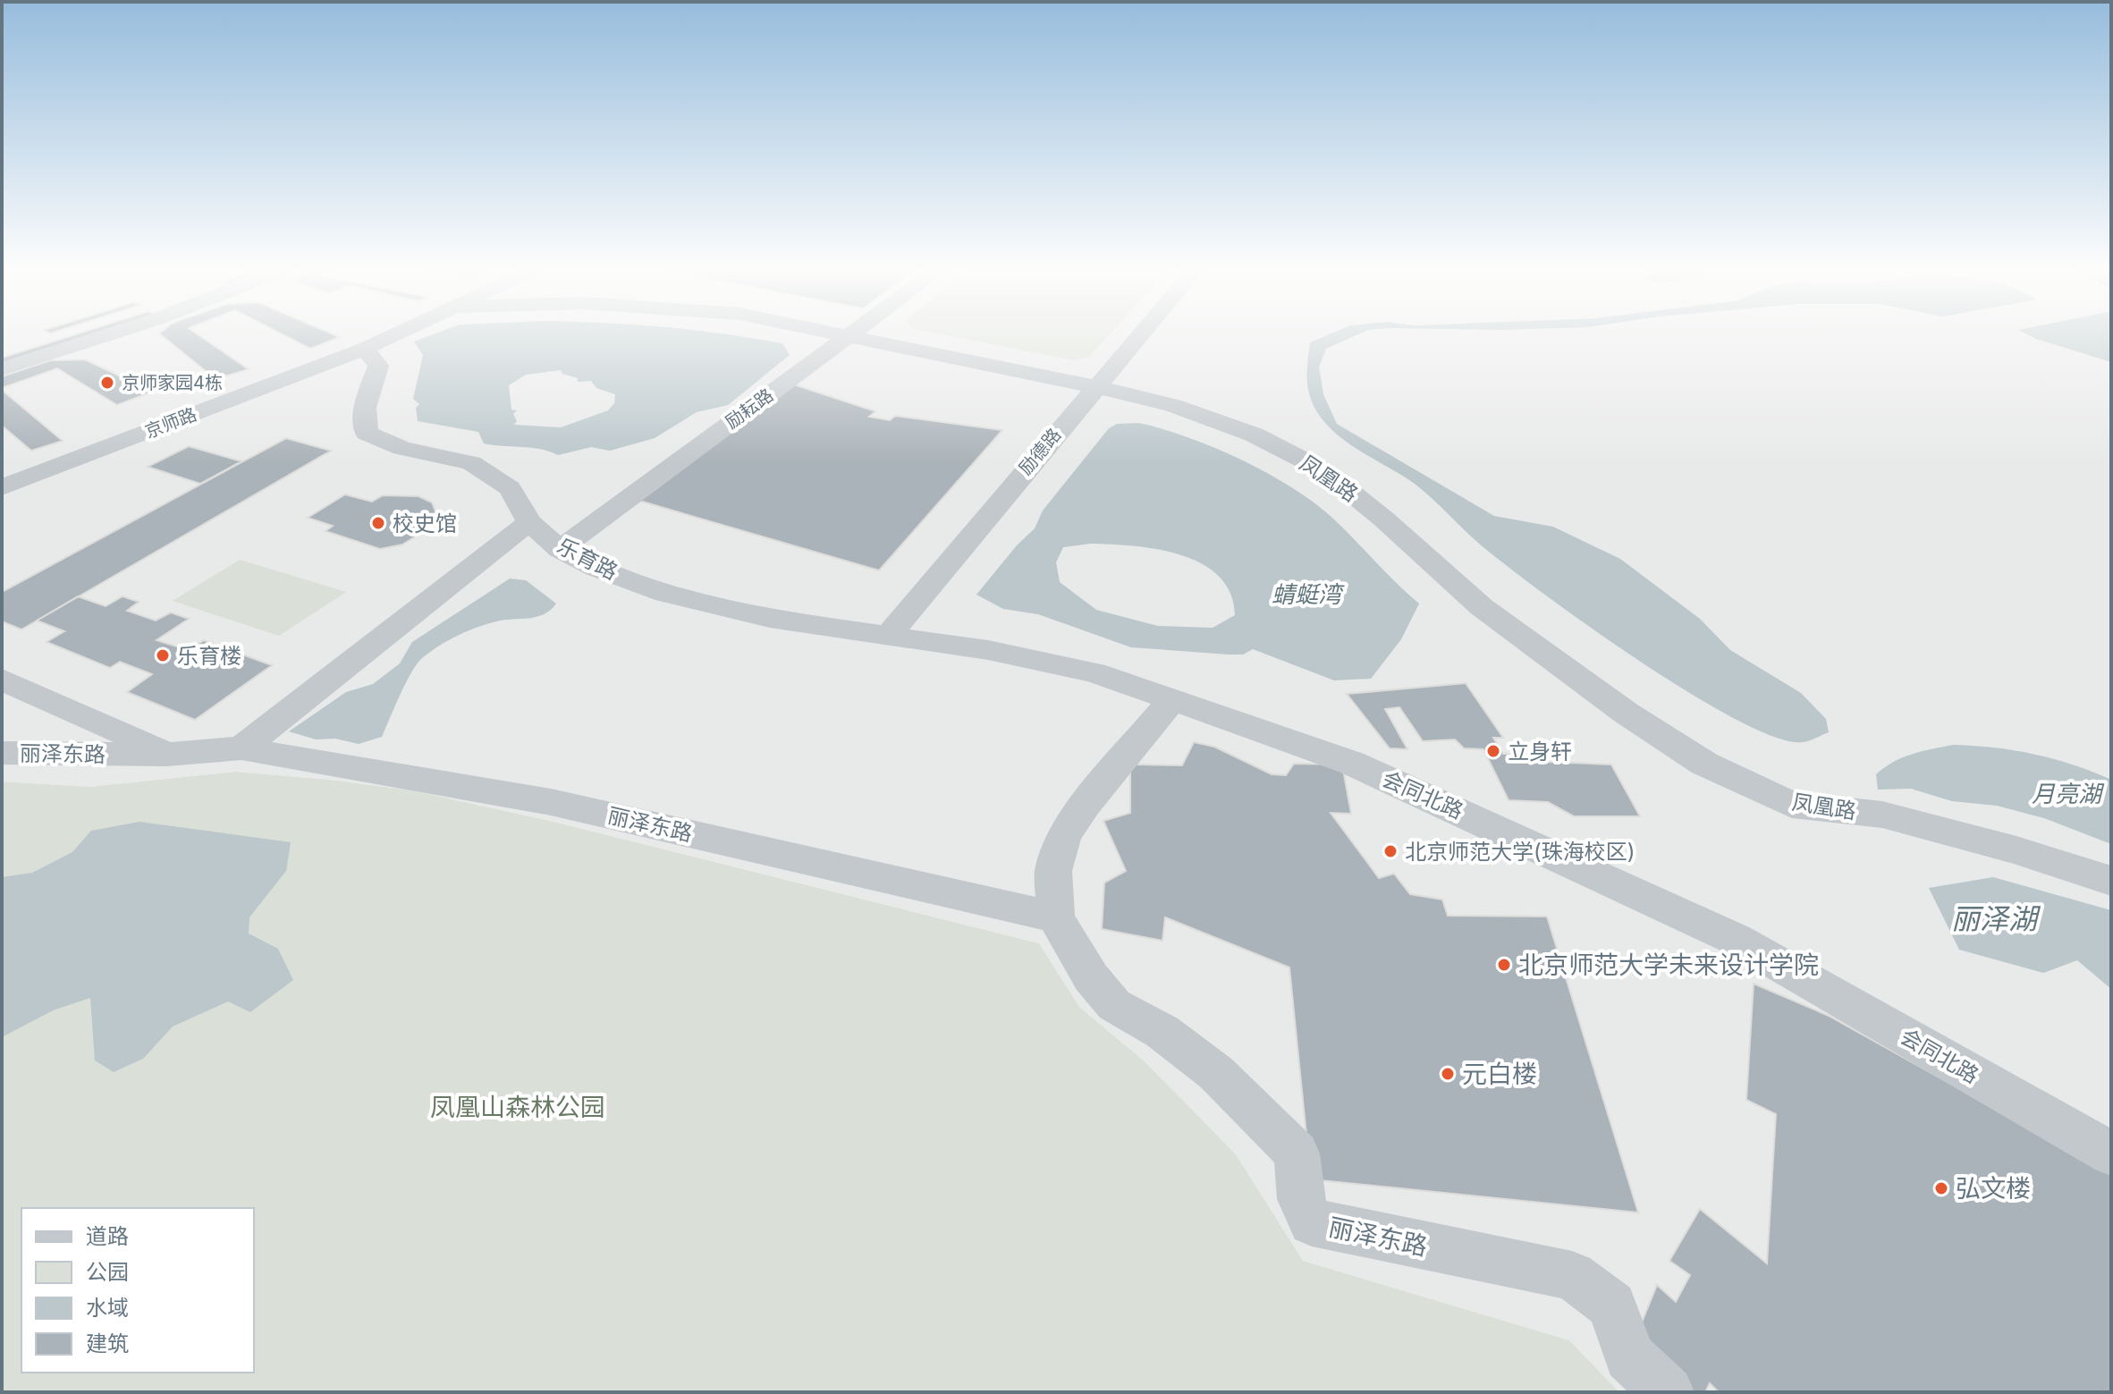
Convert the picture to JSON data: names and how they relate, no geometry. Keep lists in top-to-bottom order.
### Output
{
  "streets": {
    "street": [
      "励耘路",
      "京师路",
      "励德路",
      "凤凰路",
      "乐育路",
      "丽泽东路",
      "会同北路"
    ]
  },
  "crossings": [
    ["励耘路", "凤凰路"],
    ["励耘路", "乐育路"],
    ["京师路", "乐育路"],
    ["励德路", "凤凰路"],
    ["励德路", "乐育路"],
    ["励德路", "会同北路"],
    ["乐育路", "会同北路"],
    ["丽泽东路", "会同北路"]
  ],
  "water": ["蜻蜓湾", "月亮湖", "丽泽湖"],
  "parks": ["凤凰山森林公园"],
  "places": [
    "京师家园4栋",
    "校史馆",
    "乐育楼",
    "立身轩",
    "北京师范大学(珠海校区)",
    "北京师范大学未来设计学院",
    "元白楼",
    "弘文楼"
  ],
  "legend": [
    "道路",
    "公园",
    "水域",
    "建筑"
  ]
}
